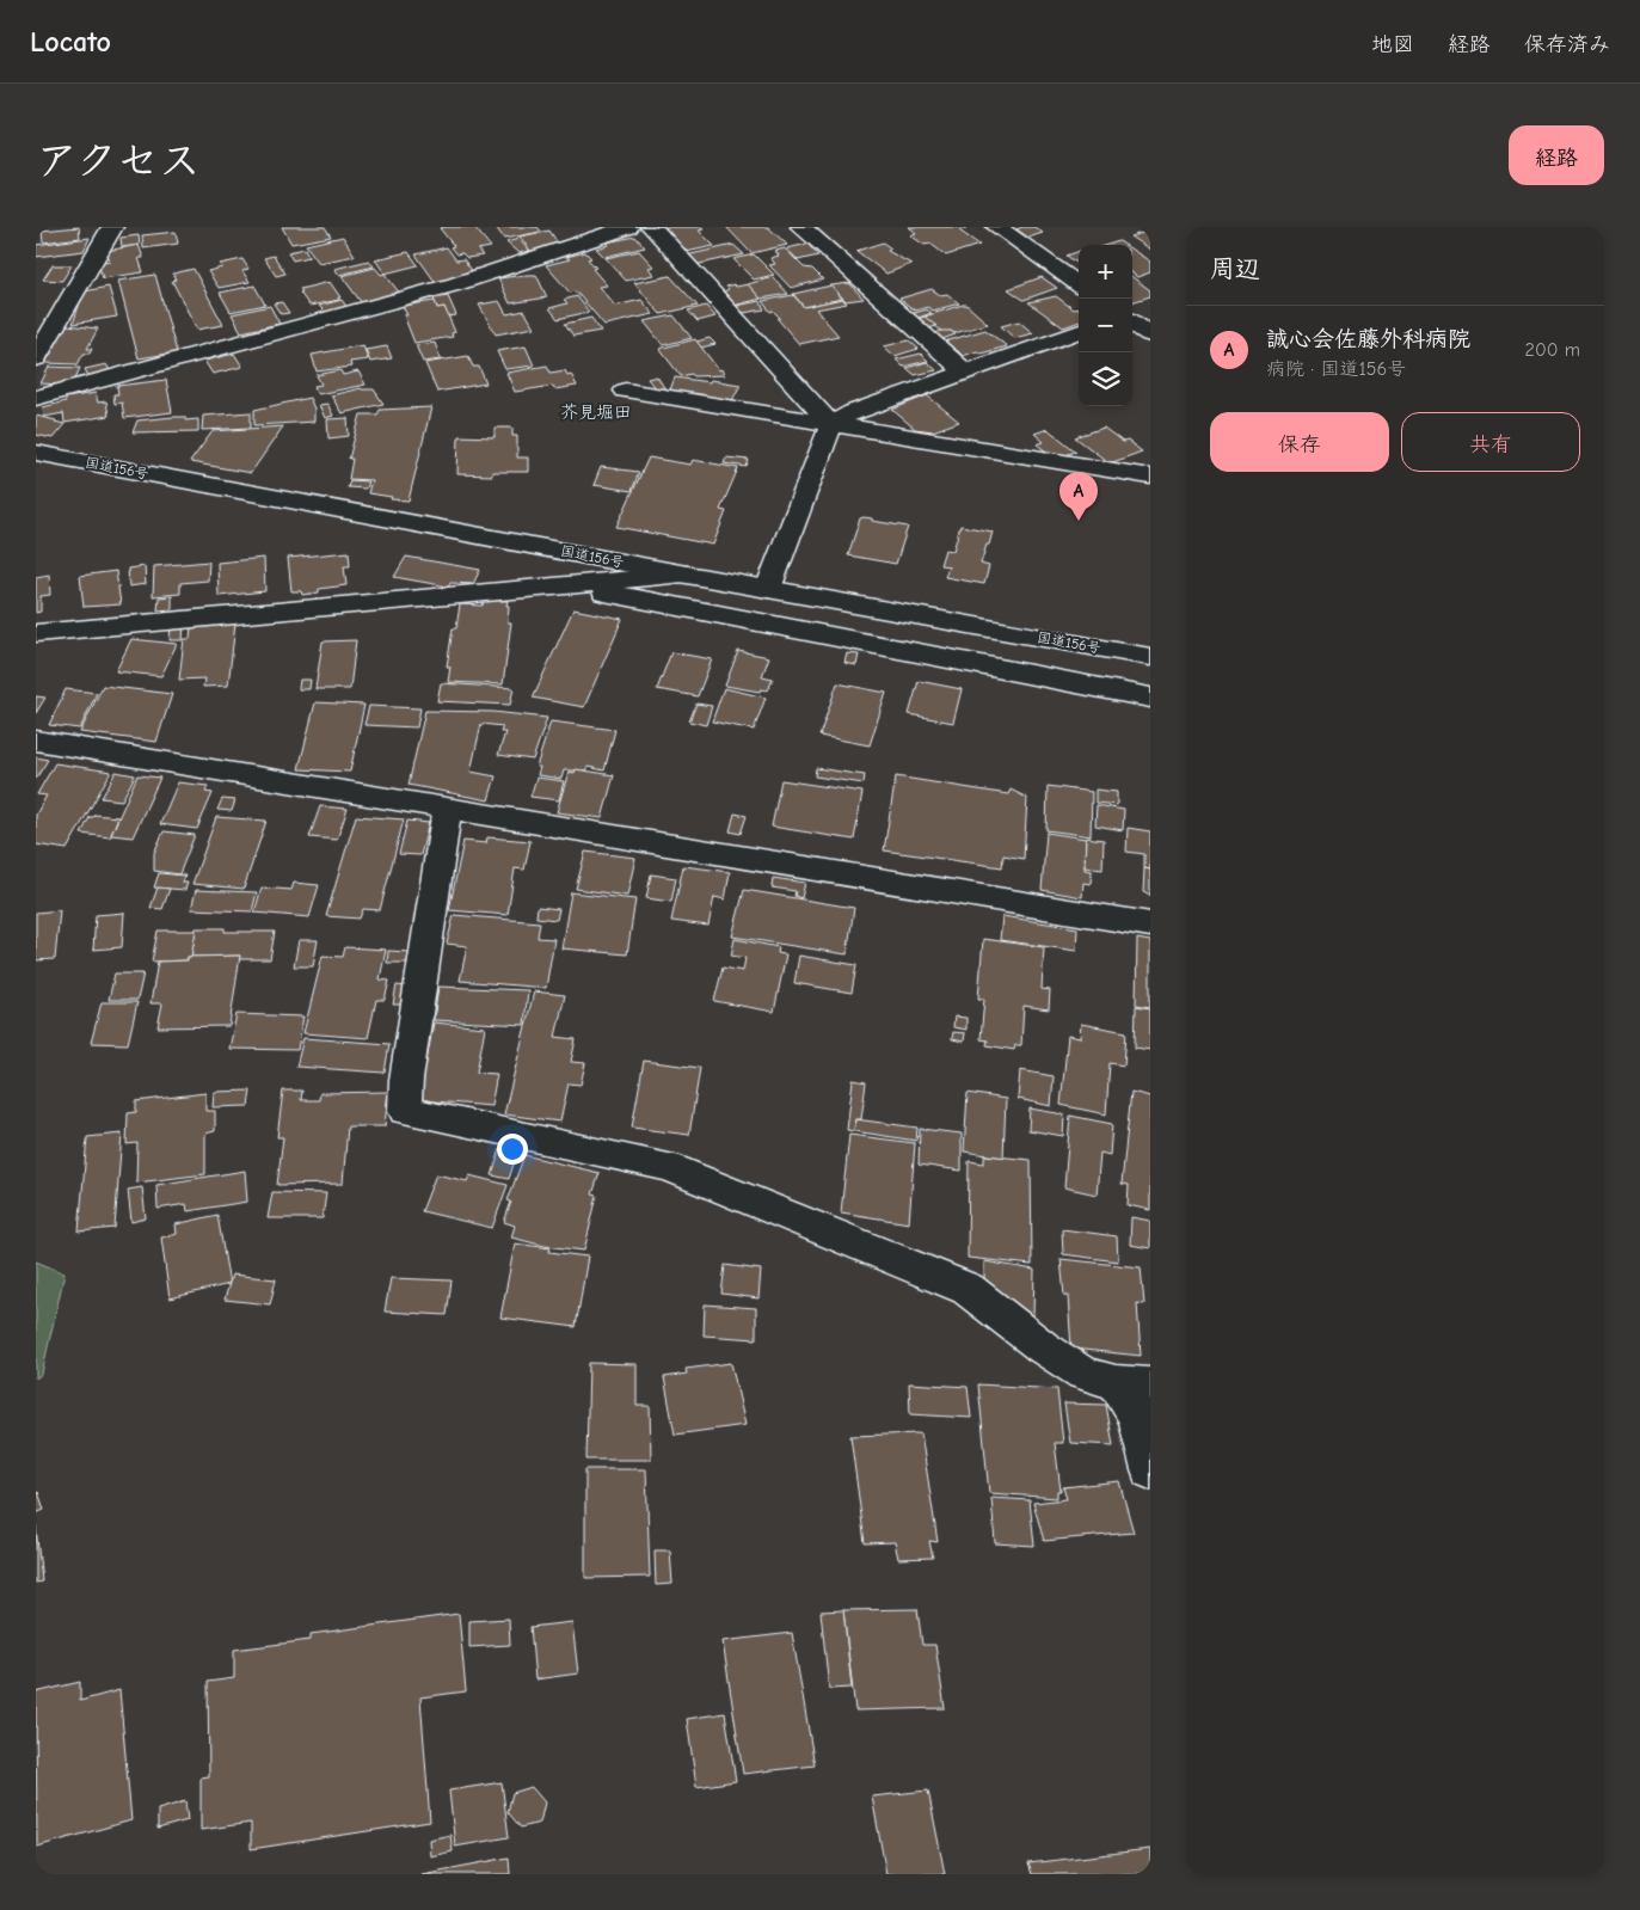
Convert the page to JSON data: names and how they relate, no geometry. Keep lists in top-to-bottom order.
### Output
{
  "streets": {
    "main road": ["国道156号"]
  },
  "districts": ["芥見堀田"],
  "page": {
    "header": "Locato",
    "nav": ["地図", "経路", "保存済み"],
    "title": "アクセス",
    "buttons": [
      "経路",
      ["保存", "共有"]
    ],
    "heading": "周辺",
    "map_buttons": ["+", "−"],
    "list": [
      {
        "mark": "A",
        "name": "誠心会佐藤外科病院",
        "note": "病院 · 国道156号",
        "value": "200 m"
      }
    ],
    "pins": "A"
  }
}
